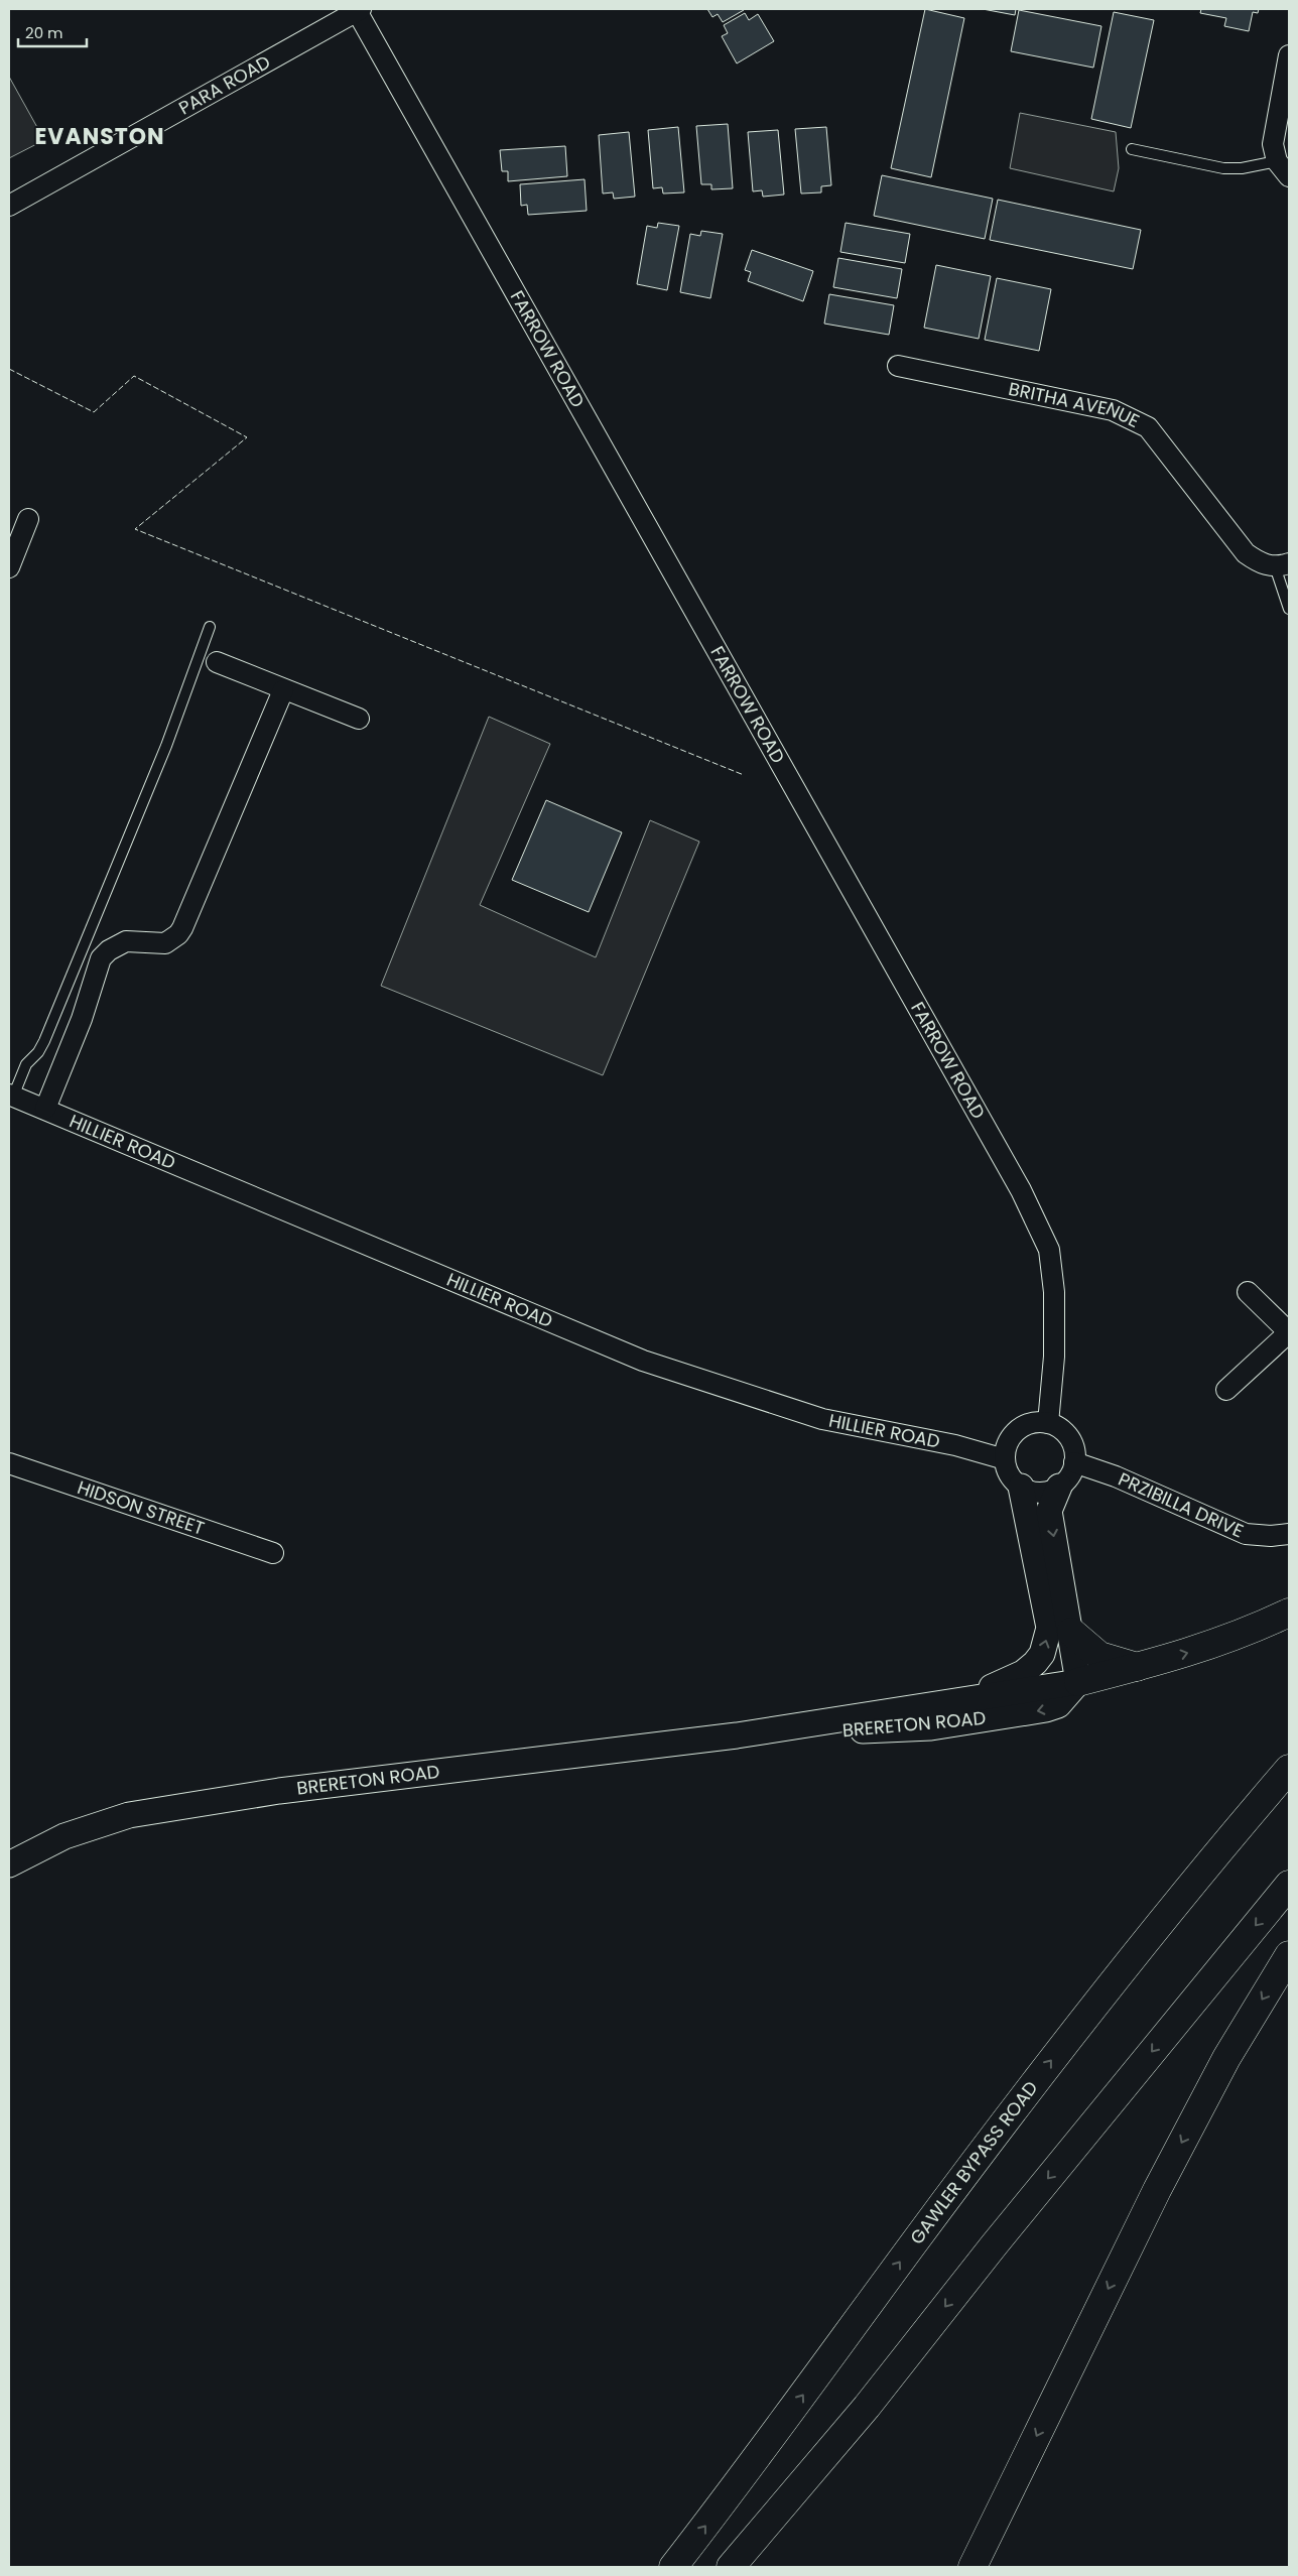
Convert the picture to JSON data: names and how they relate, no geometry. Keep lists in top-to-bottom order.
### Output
{
  "streets": {
    "highway": ["GAWLER BYPASS ROAD"],
    "street": [
      "PARA ROAD",
      "FARROW ROAD",
      "BRITHA AVENUE",
      "HILLIER ROAD",
      "PRZIBILLA DRIVE",
      "HIDSON STREET",
      "BRERETON ROAD"
    ]
  },
  "crossings": [
    ["PARA ROAD", "FARROW ROAD"],
    ["FARROW ROAD", "HILLIER ROAD"],
    ["FARROW ROAD", "PRZIBILLA DRIVE"],
    ["FARROW ROAD", "BRERETON ROAD"],
    ["HILLIER ROAD", "PRZIBILLA DRIVE"],
    ["HILLIER ROAD", "BRERETON ROAD"],
    ["PRZIBILLA DRIVE", "BRERETON ROAD"]
  ],
  "districts": ["EVANSTON"],
  "scale_bar": "20 m"
}
